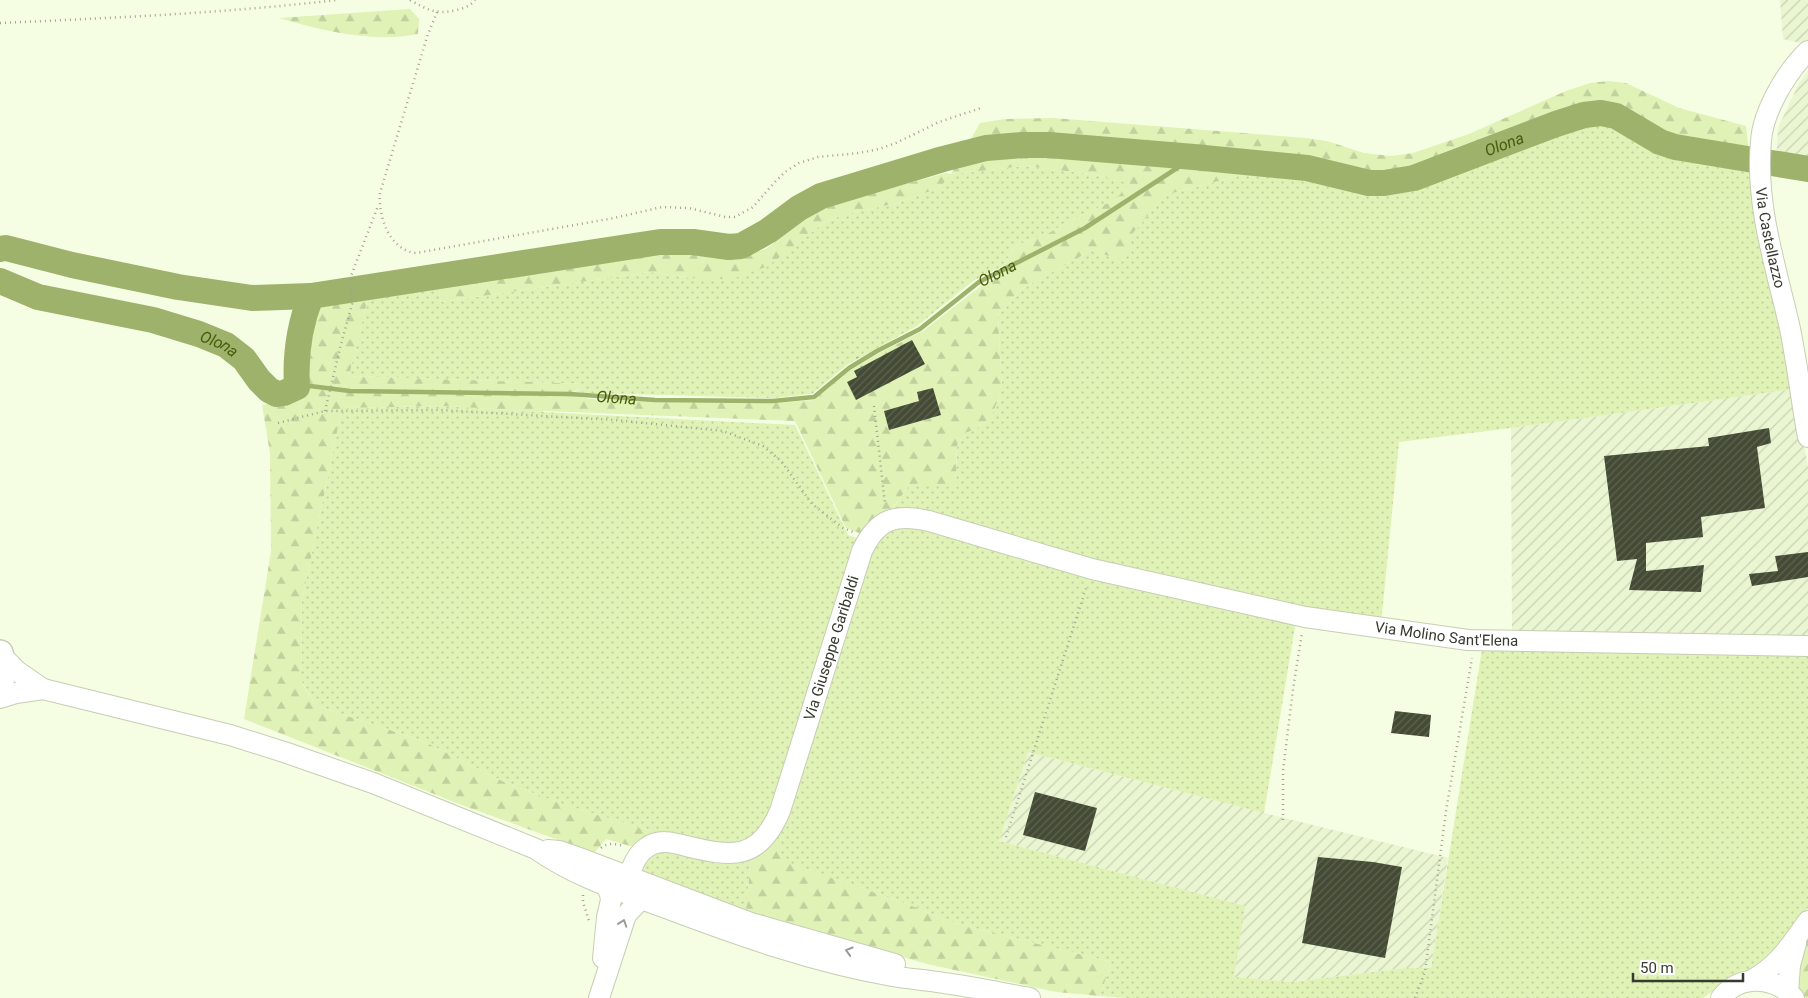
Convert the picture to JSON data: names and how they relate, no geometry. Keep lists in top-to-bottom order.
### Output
{
  "streets": {
    "street": ["Via Castellazzo", "Via Molino Sant'Elena", "Via Giuseppe Garibaldi"]
  },
  "water": ["Olona"],
  "scale_bar": "50 m"
}
